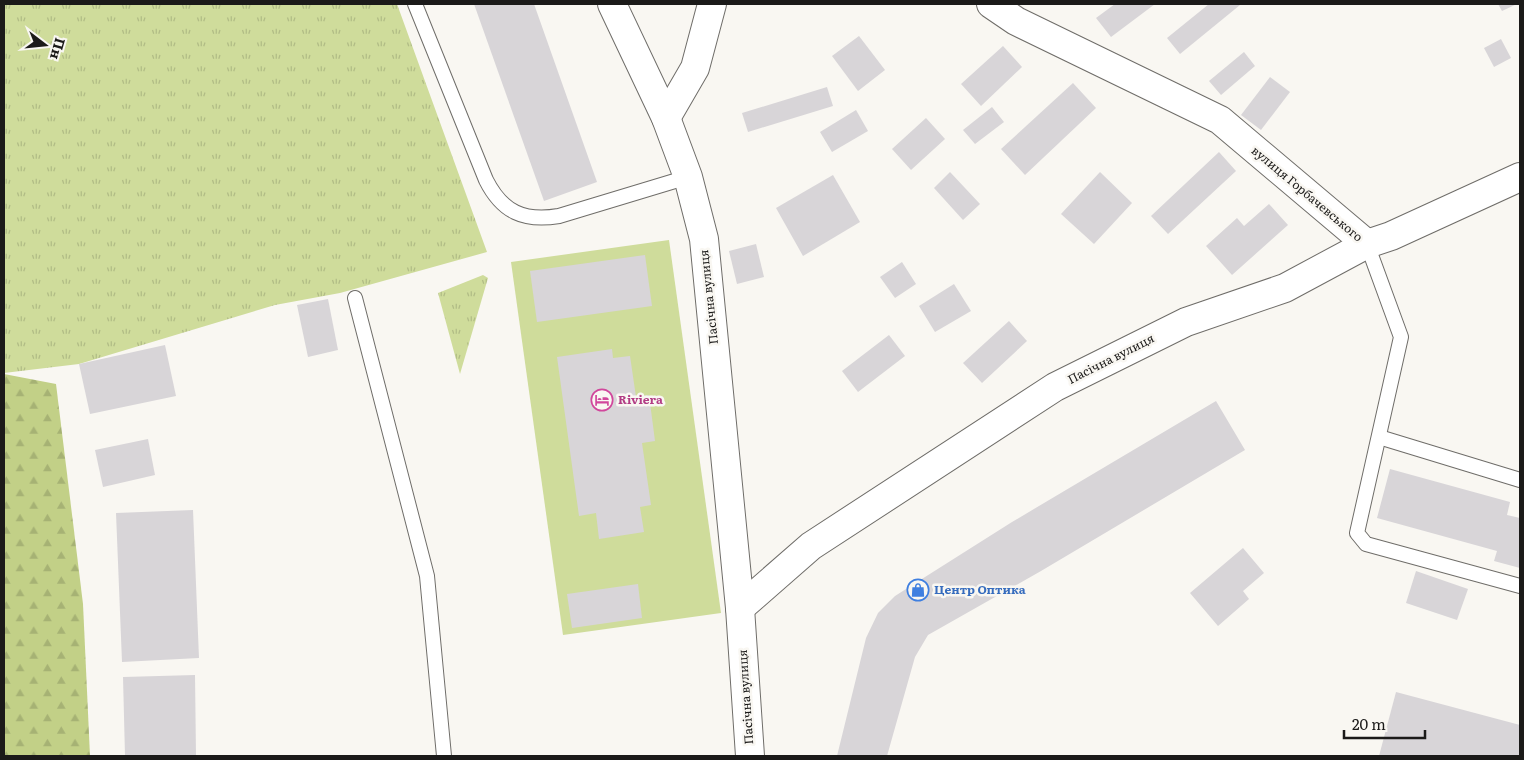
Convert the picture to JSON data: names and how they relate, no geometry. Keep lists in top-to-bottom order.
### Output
{
  "streets": {
    "street": ["вулиця Горбачевського", "Пасічна вулиця"]
  },
  "crossings": [
    ["вулиця Горбачевського", "Пасічна вулиця"]
  ],
  "places": {
    "hotel": ["Riviera"],
    "shop": ["Центр Оптика"]
  },
  "scale_bar": "20 m",
  "north": "right"
}
